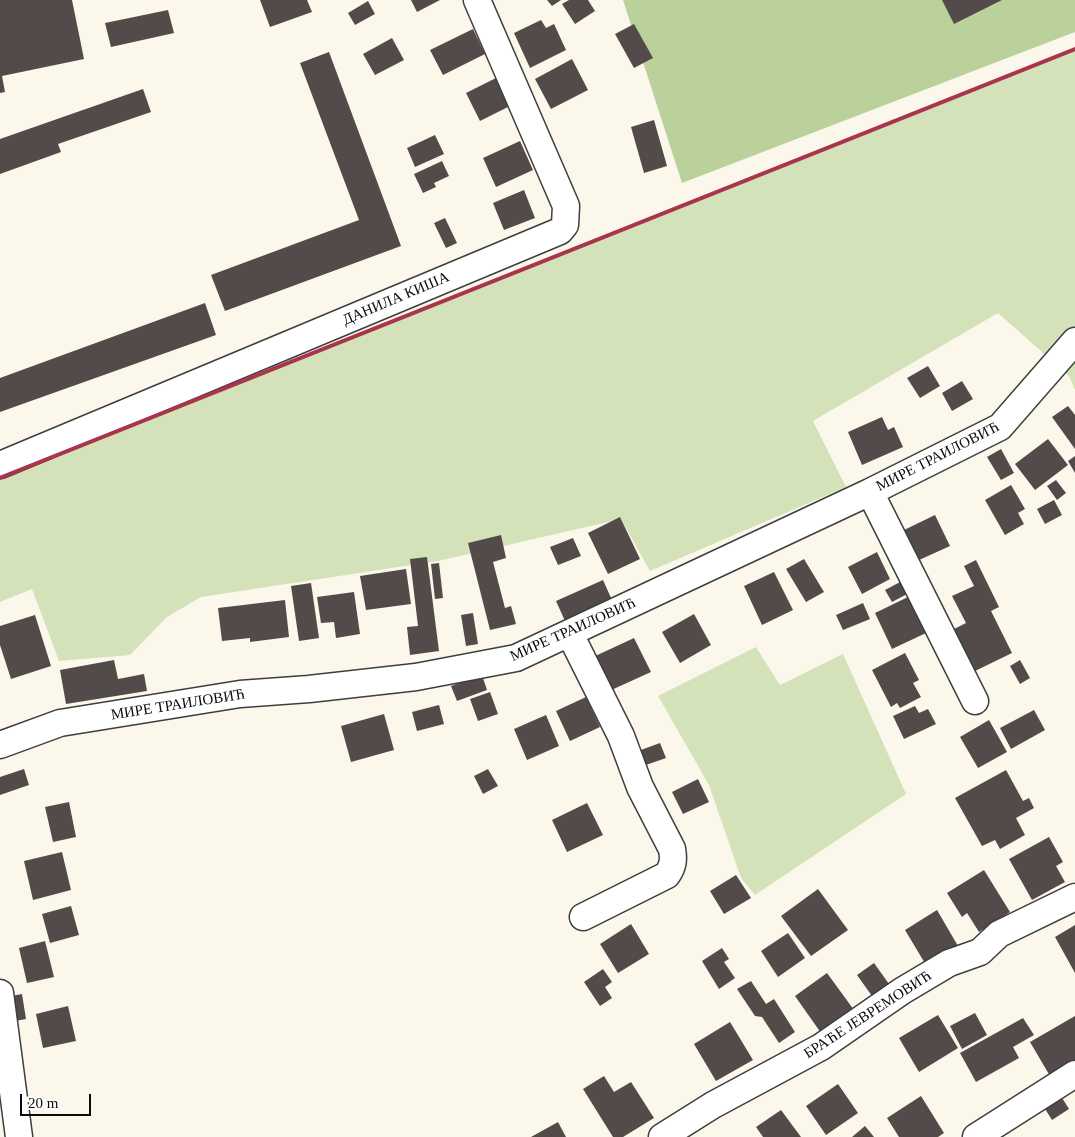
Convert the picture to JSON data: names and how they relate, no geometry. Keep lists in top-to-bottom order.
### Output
{
  "streets": {
    "street": ["ДАНИЛА КИША", "МИРЕ ТРАИЛОВИЋ", "БРАЋЕ ЈЕВРЕМОВИЋ"]
  },
  "scale_bar": "20 m"
}
